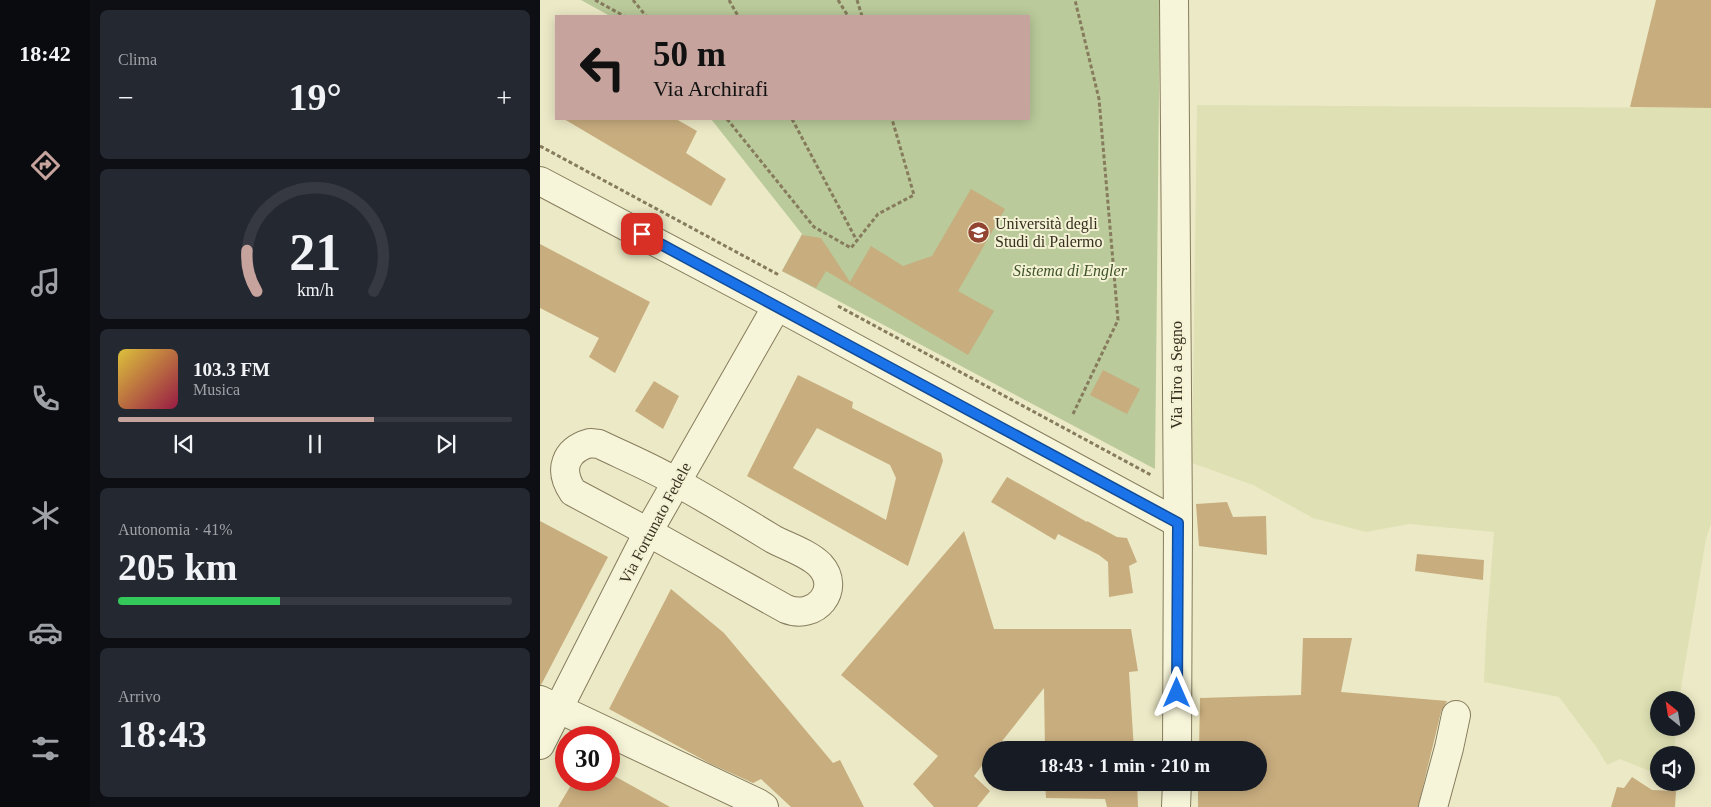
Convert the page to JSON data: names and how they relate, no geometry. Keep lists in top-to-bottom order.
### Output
{
  "streets": {
    "street": ["Via Tiro a Segno", "Via Fortunato Fedele"]
  },
  "parks": ["Sistema di Engler"],
  "places": {
    "school or university": ["Università degli Studi di Palermo"]
  },
  "north": "top left",
  "page": {
    "tabs": "18:42",
    "tile": [
      "Clima",
      ["Autonomia · 41%", "205 km"],
      ["Arrivo", "18:43"]
    ],
    "turn": ["50 m", "Via Archirafi"],
    "heat": ["−", "19°", "+"],
    "song": ["103.3 FM", "Musica"],
    "limit": "30",
    "trip": "18:43 · 1 min · 210 m",
    "gauge": ["21", "km/h"]
  }
}
